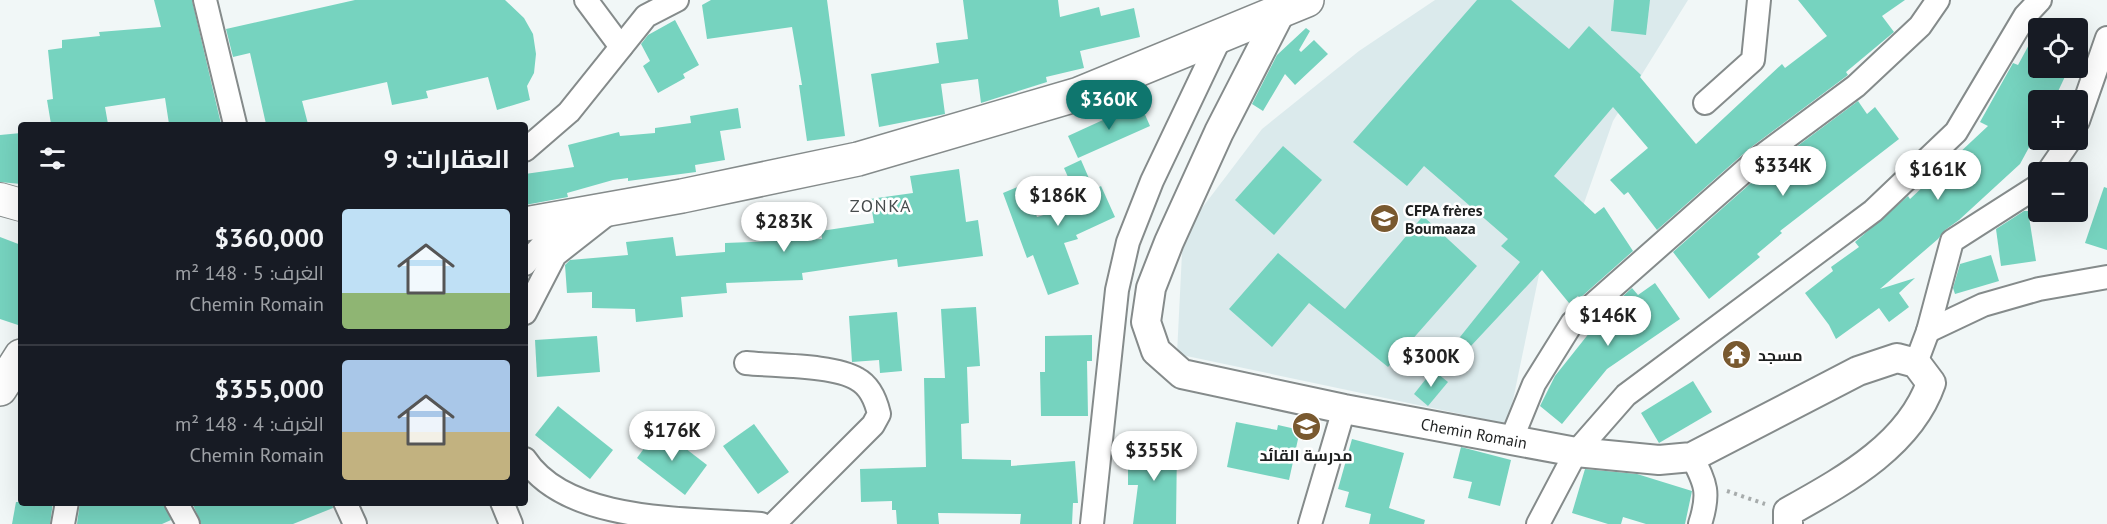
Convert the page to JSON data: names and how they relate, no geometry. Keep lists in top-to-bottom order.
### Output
{
  "streets": {
    "street": ["Chemin Romain"]
  },
  "districts": ["ZONKA"],
  "places": {
    "school or university": ["CFPA frères Boumaaza", "مدرسة القائد"],
    "temple": ["مسجد"]
  },
  "page": {
    "map_buttons": ["+", "−"],
    "price": [
      "$360K",
      "$334K",
      "$161K",
      "$186K",
      "$283K",
      "$146K",
      "$300K",
      "$176K",
      "$355K"
    ],
    "heading": "العقارات: 9",
    "list": [
      {
        "name": "$360,000",
        "note": "الغرف: 5 · 148 m² · Chemin Romain"
      },
      {
        "name": "$355,000",
        "note": "الغرف: 4 · 148 m² · Chemin Romain"
      }
    ]
  }
}
